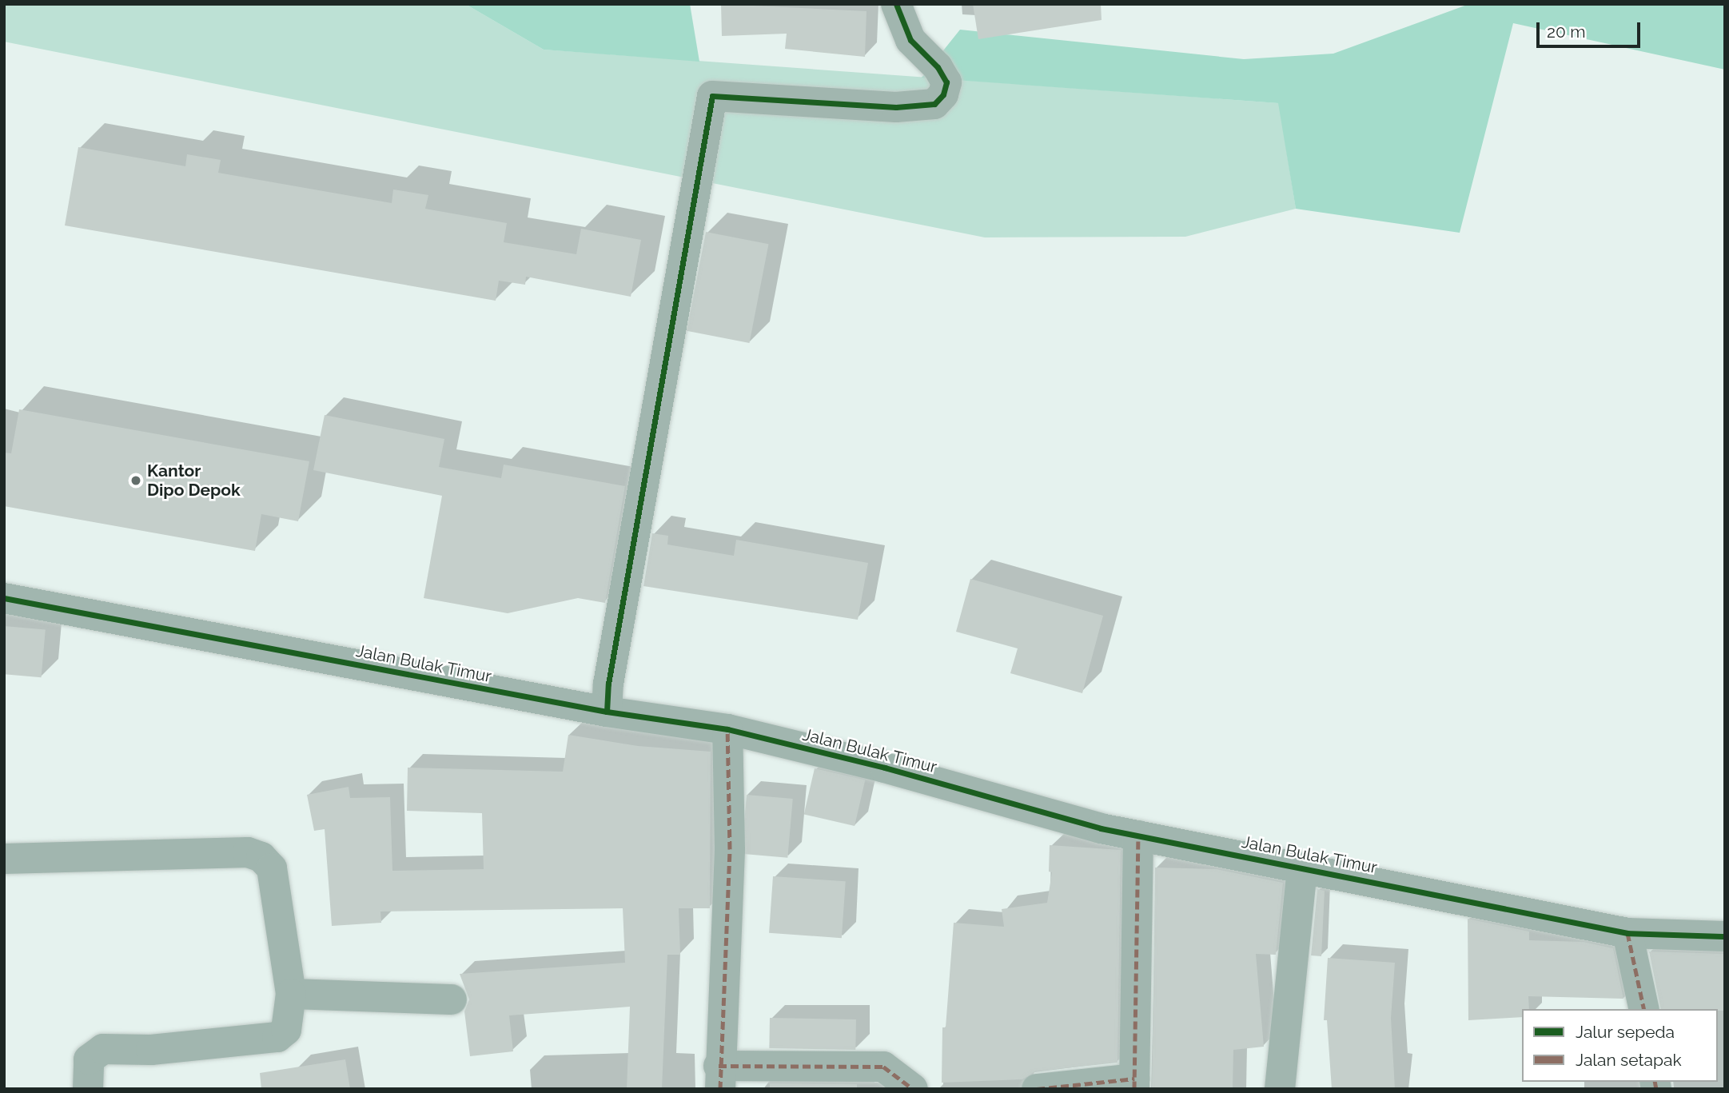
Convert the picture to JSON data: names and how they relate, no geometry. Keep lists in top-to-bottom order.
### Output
{
  "streets": {
    "street": ["Jalan Bulak Timur"]
  },
  "places": ["Kantor Dipo Depok"],
  "legend": ["Jalur sepeda", "Jalan setapak"],
  "scale_bar": "20 m"
}
